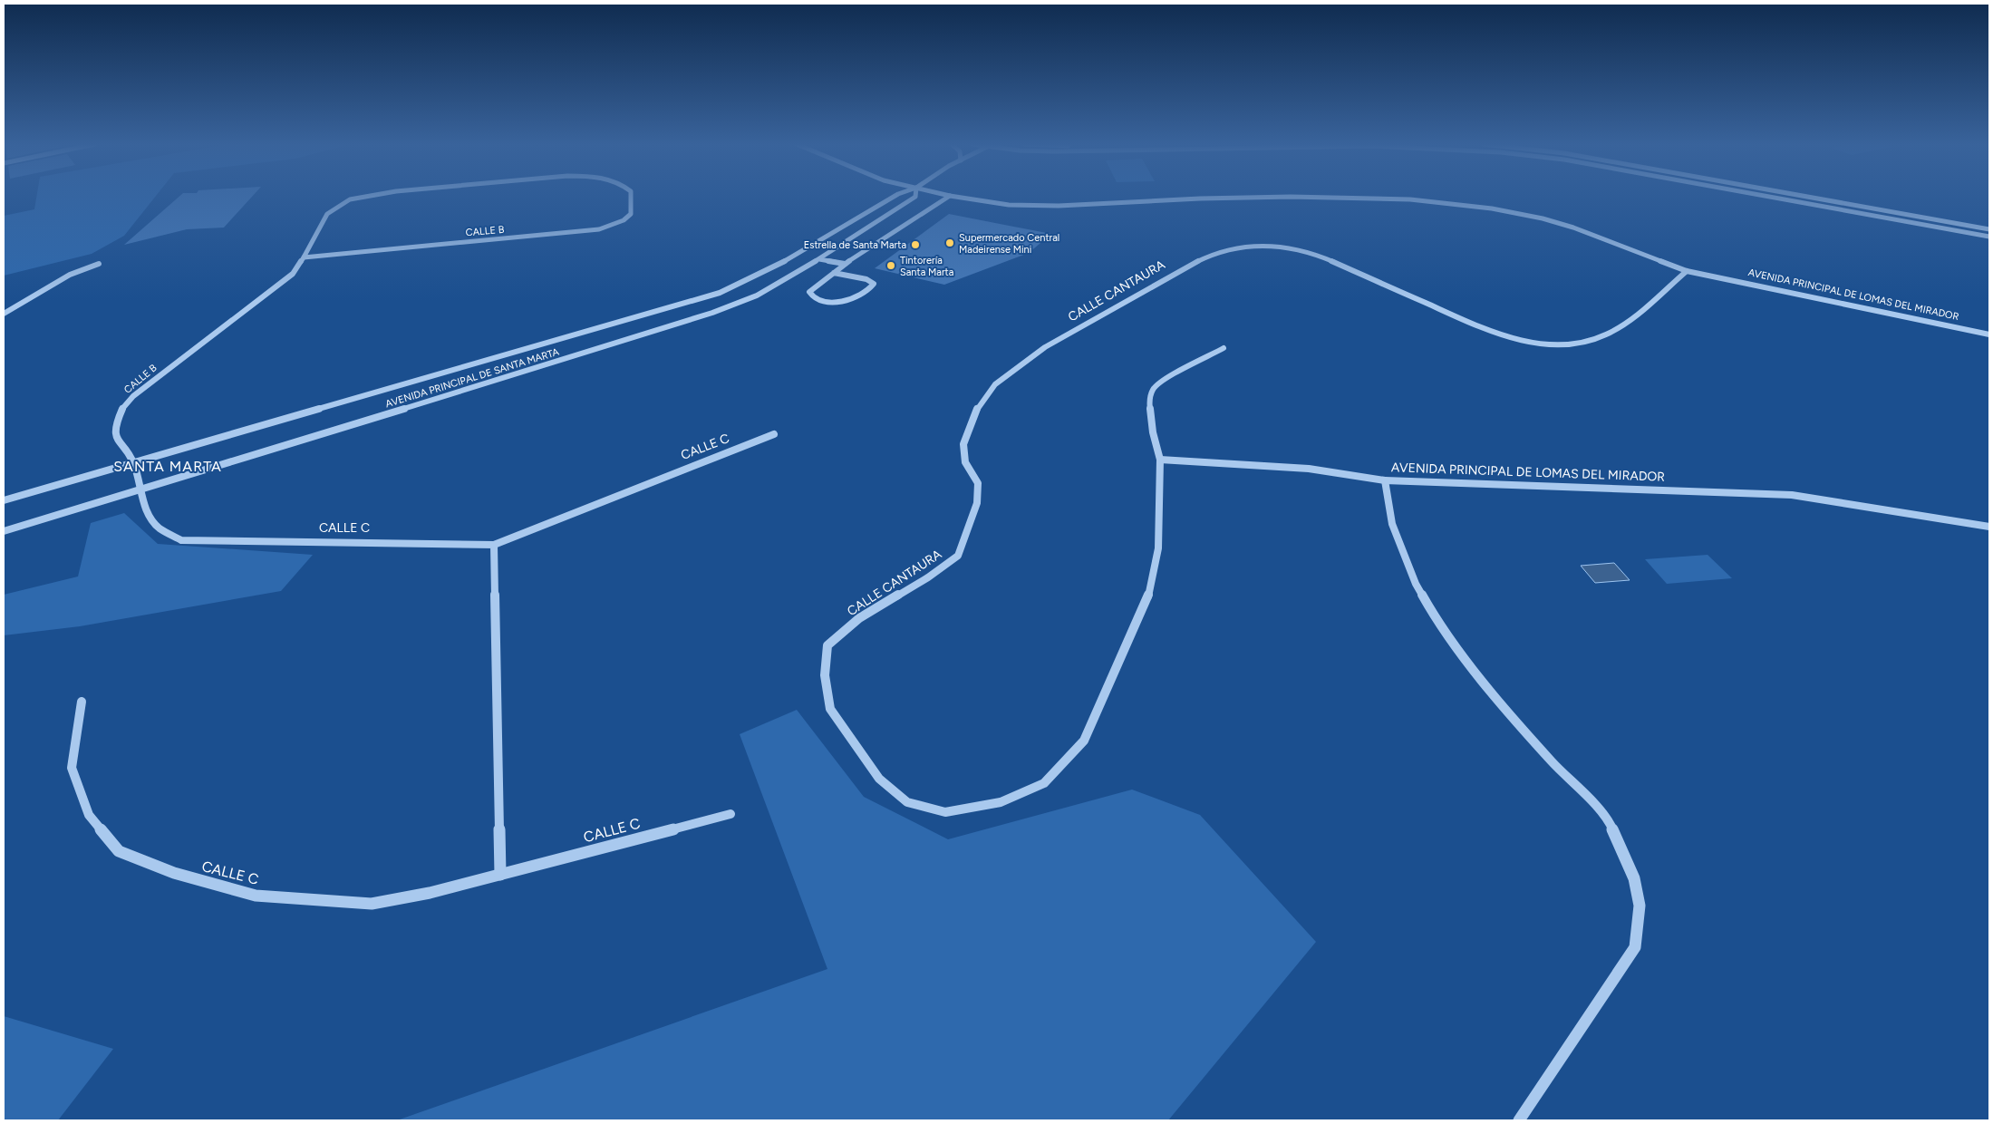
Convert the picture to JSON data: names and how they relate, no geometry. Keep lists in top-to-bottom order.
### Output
{
  "streets": {
    "street": [
      "CALLE B",
      "CALLE CANTAURA",
      "AVENIDA PRINCIPAL DE LOMAS DEL MIRADOR",
      "AVENIDA PRINCIPAL DE SANTA MARTA",
      "CALLE C"
    ]
  },
  "crossings": [
    ["CALLE B", "AVENIDA PRINCIPAL DE SANTA MARTA"],
    ["CALLE B", "CALLE C"],
    ["CALLE CANTAURA", "AVENIDA PRINCIPAL DE LOMAS DEL MIRADOR"],
    ["AVENIDA PRINCIPAL DE SANTA MARTA", "CALLE C"]
  ],
  "districts": ["SANTA MARTA"],
  "places": ["Supermercado Central Madeirense Mini", "Estrella de Santa Marta", "Tintorería Santa Marta"]
}
